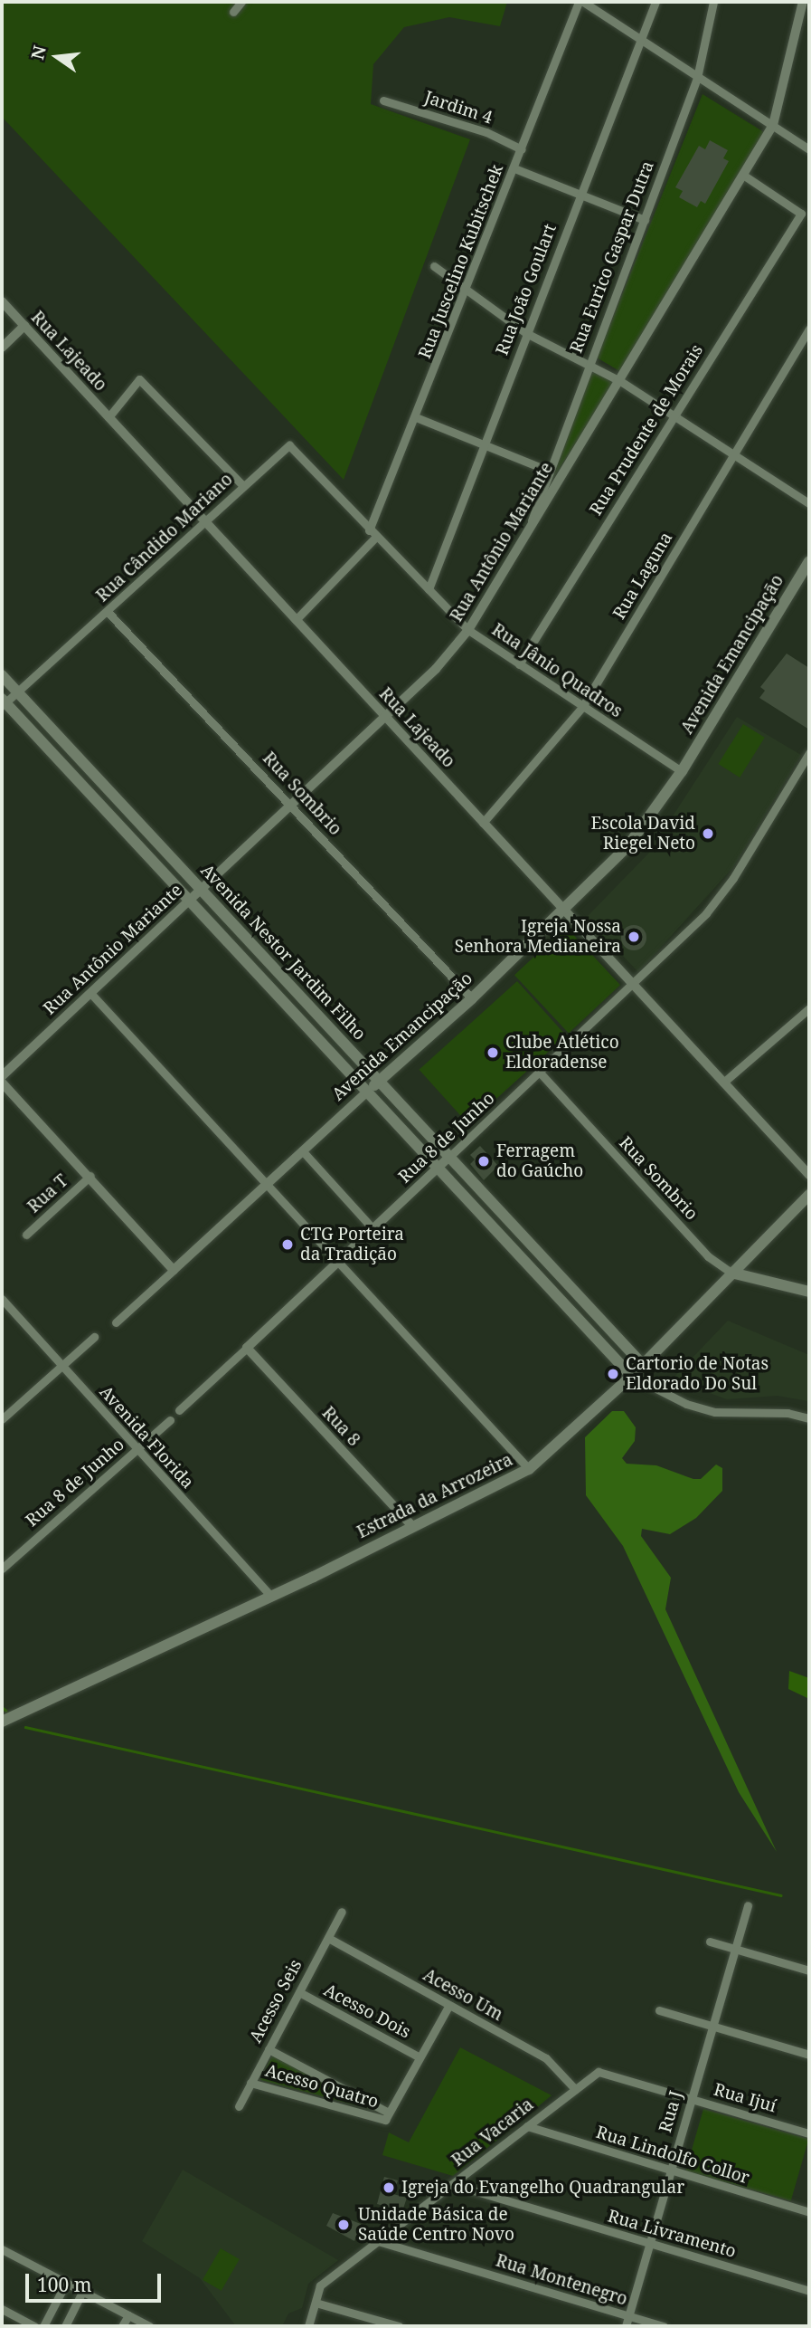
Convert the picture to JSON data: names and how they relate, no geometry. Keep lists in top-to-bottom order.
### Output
{
  "streets": {
    "main road": ["Avenida Emancipação", "Avenida Nestor Jardim Filho", "Estrada da Arrozeira"],
    "street": [
      "Jardim 4",
      "Rua Eurico Gaspar Dutra",
      "Rua Juscelino Kubitschek",
      "Rua João Goulart",
      "Rua Lajeado",
      "Rua Prudente de Morais",
      "Rua Cândido Mariano",
      "Rua Antônio Mariante",
      "Rua Laguna",
      "Rua Jânio Quadros",
      "Rua Sombrio",
      "Rua 8 de Junho",
      "Rua T",
      "Rua 8",
      "Avenida Florida",
      "Acesso Um",
      "Acesso Seis",
      "Acesso Dois",
      "Acesso Quatro",
      "Rua Ijuí",
      "Rua J",
      "Rua Vacaria",
      "Rua Lindolfo Collor",
      "Rua Livramento",
      "Rua Montenegro"
    ]
  },
  "crossings": [
    ["Jardim 4", "Rua Juscelino Kubitschek"],
    ["Rua Eurico Gaspar Dutra", "Rua Antônio Mariante"],
    ["Rua Juscelino Kubitschek", "Rua Jânio Quadros"],
    ["Rua João Goulart", "Rua Jânio Quadros"],
    ["Rua Lajeado", "Rua Cândido Mariano"],
    ["Rua Lajeado", "Rua Antônio Mariante"],
    ["Rua Lajeado", "Rua Laguna"],
    ["Rua Lajeado", "Avenida Emancipação"],
    ["Rua Lajeado", "Rua 8 de Junho"],
    ["Rua Prudente de Morais", "Rua Antônio Mariante"],
    ["Rua Prudente de Morais", "Rua Jânio Quadros"],
    ["Rua Cândido Mariano", "Rua Jânio Quadros"],
    ["Rua Cândido Mariano", "Rua Sombrio"],
    ["Rua Cândido Mariano", "Avenida Nestor Jardim Filho"],
    ["Rua Antônio Mariante", "Rua Jânio Quadros"],
    ["Rua Antônio Mariante", "Rua Sombrio"],
    ["Rua Antônio Mariante", "Avenida Nestor Jardim Filho"],
    ["Rua Laguna", "Rua Jânio Quadros"],
    ["Avenida Emancipação", "Rua Jânio Quadros"],
    ["Avenida Emancipação", "Rua Sombrio"],
    ["Avenida Emancipação", "Avenida Nestor Jardim Filho"],
    ["Rua Sombrio", "Rua 8 de Junho"],
    ["Rua Sombrio", "Estrada da Arrozeira"],
    ["Avenida Nestor Jardim Filho", "Rua 8 de Junho"],
    ["Avenida Nestor Jardim Filho", "Estrada da Arrozeira"],
    ["Rua 8 de Junho", "Rua 8"],
    ["Rua 8 de Junho", "Avenida Florida"],
    ["Rua 8", "Estrada da Arrozeira"],
    ["Avenida Florida", "Estrada da Arrozeira"],
    ["Acesso Um", "Acesso Seis"],
    ["Acesso Um", "Rua Vacaria"],
    ["Acesso Seis", "Acesso Dois"],
    ["Acesso Seis", "Acesso Quatro"],
    ["Rua Ijuí", "Rua J"],
    ["Rua Ijuí", "Rua Vacaria"],
    ["Rua J", "Rua Lindolfo Collor"],
    ["Rua J", "Rua Livramento"],
    ["Rua J", "Rua Montenegro"],
    ["Rua Vacaria", "Rua Lindolfo Collor"],
    ["Rua Vacaria", "Rua Livramento"],
    ["Rua Vacaria", "Rua Montenegro"]
  ],
  "places": [
    "Escola David Riegel Neto",
    "Igreja Nossa Senhora Medianeira",
    "Clube Atlético Eldoradense",
    "Ferragem do Gaúcho",
    "CTG Porteira da Tradição",
    "Cartorio de Notas Eldorado Do Sul",
    "Igreja do Evangelho Quadrangular",
    "Unidade Básica de Saúde Centro Novo"
  ],
  "scale_bar": "100 m",
  "north": "left"
}
